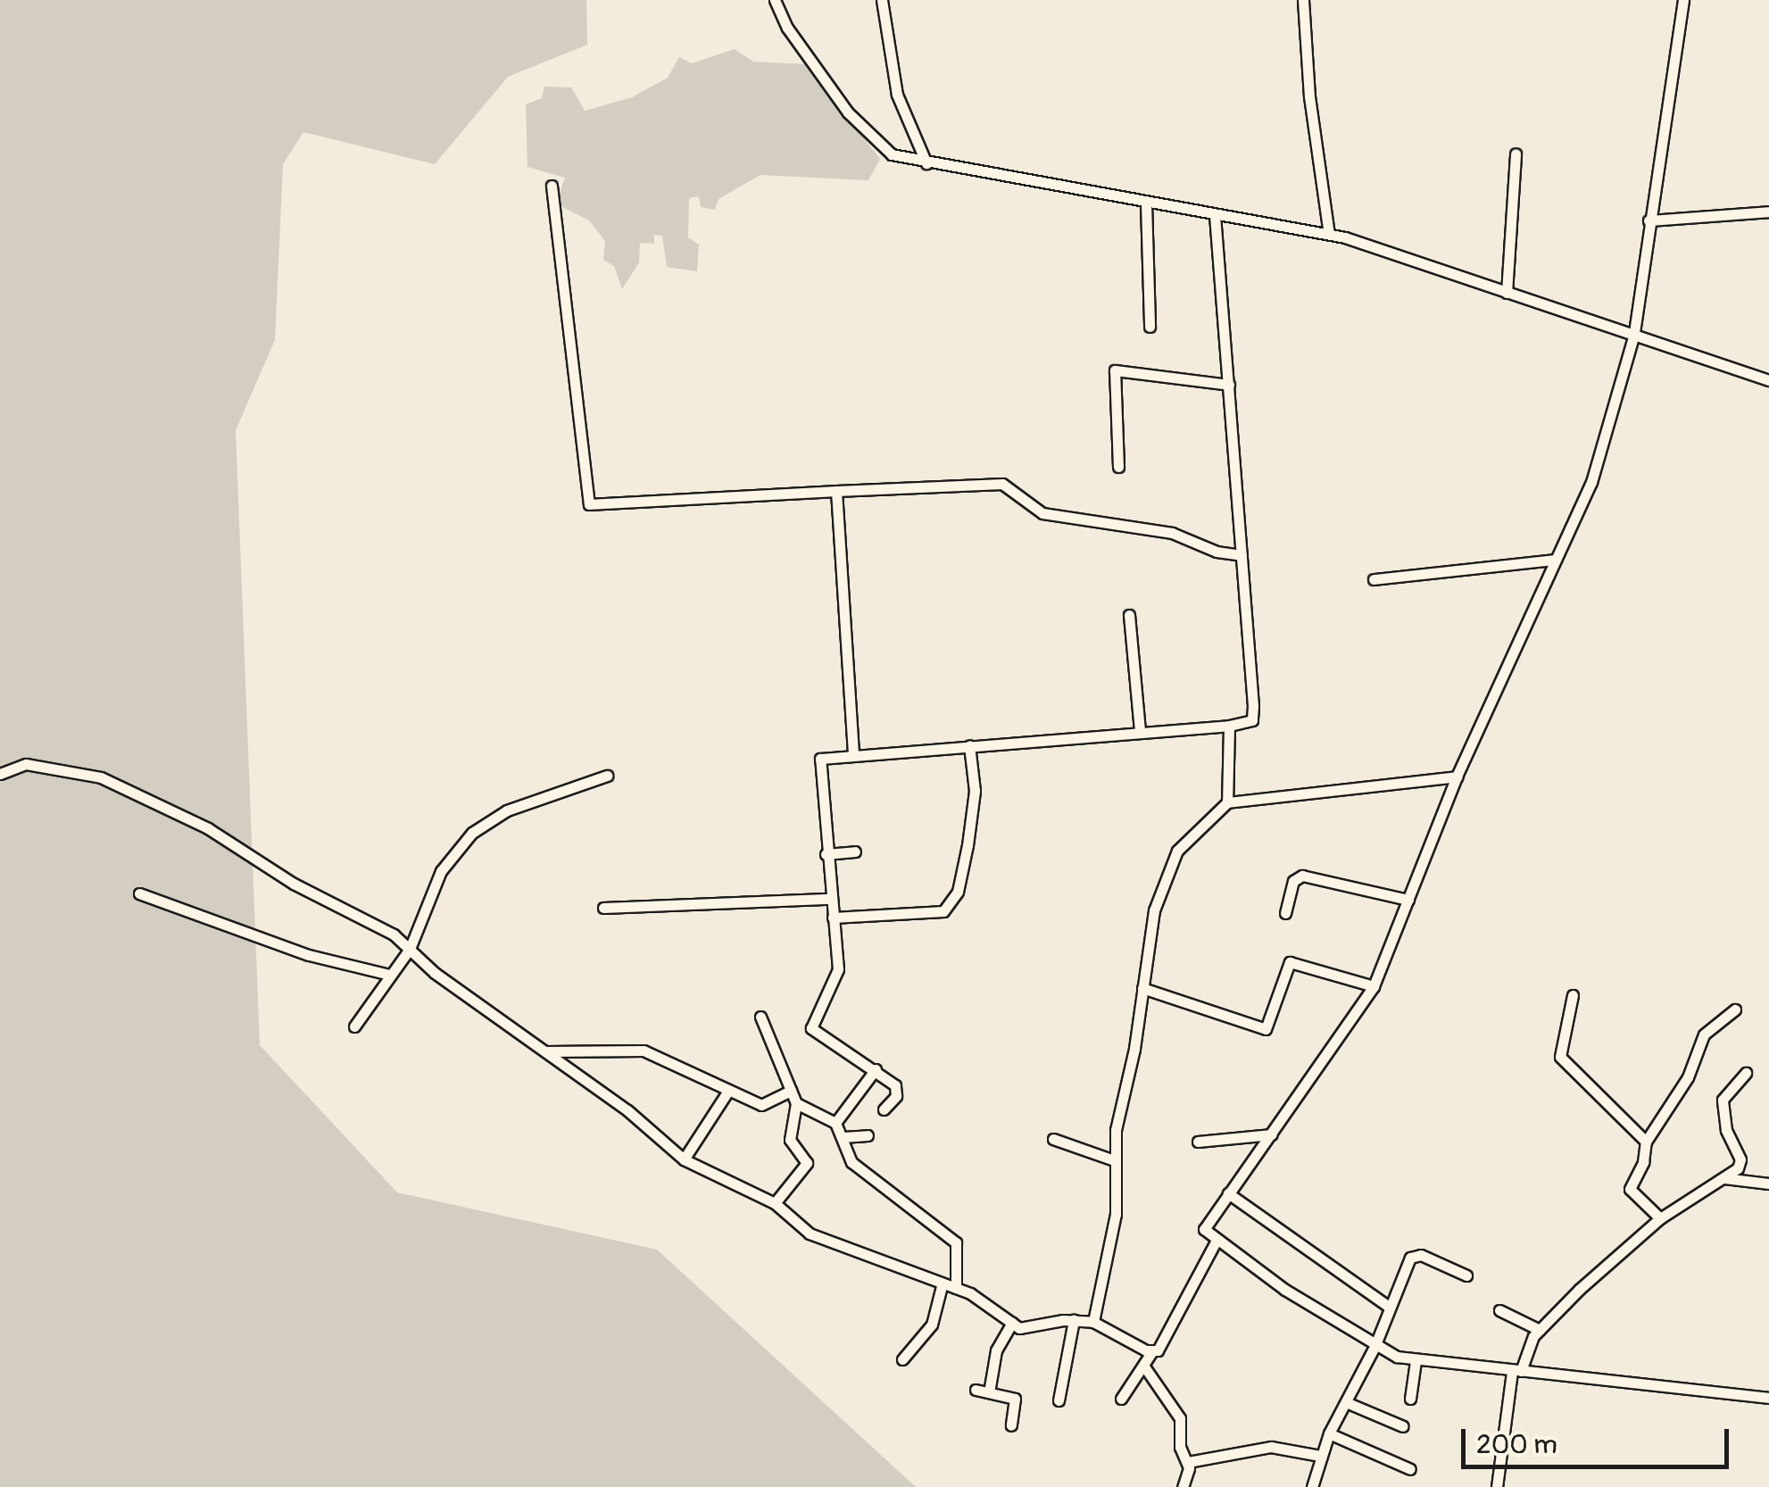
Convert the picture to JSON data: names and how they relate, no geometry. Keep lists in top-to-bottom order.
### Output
{
  "scale_bar": "200 m"
}
